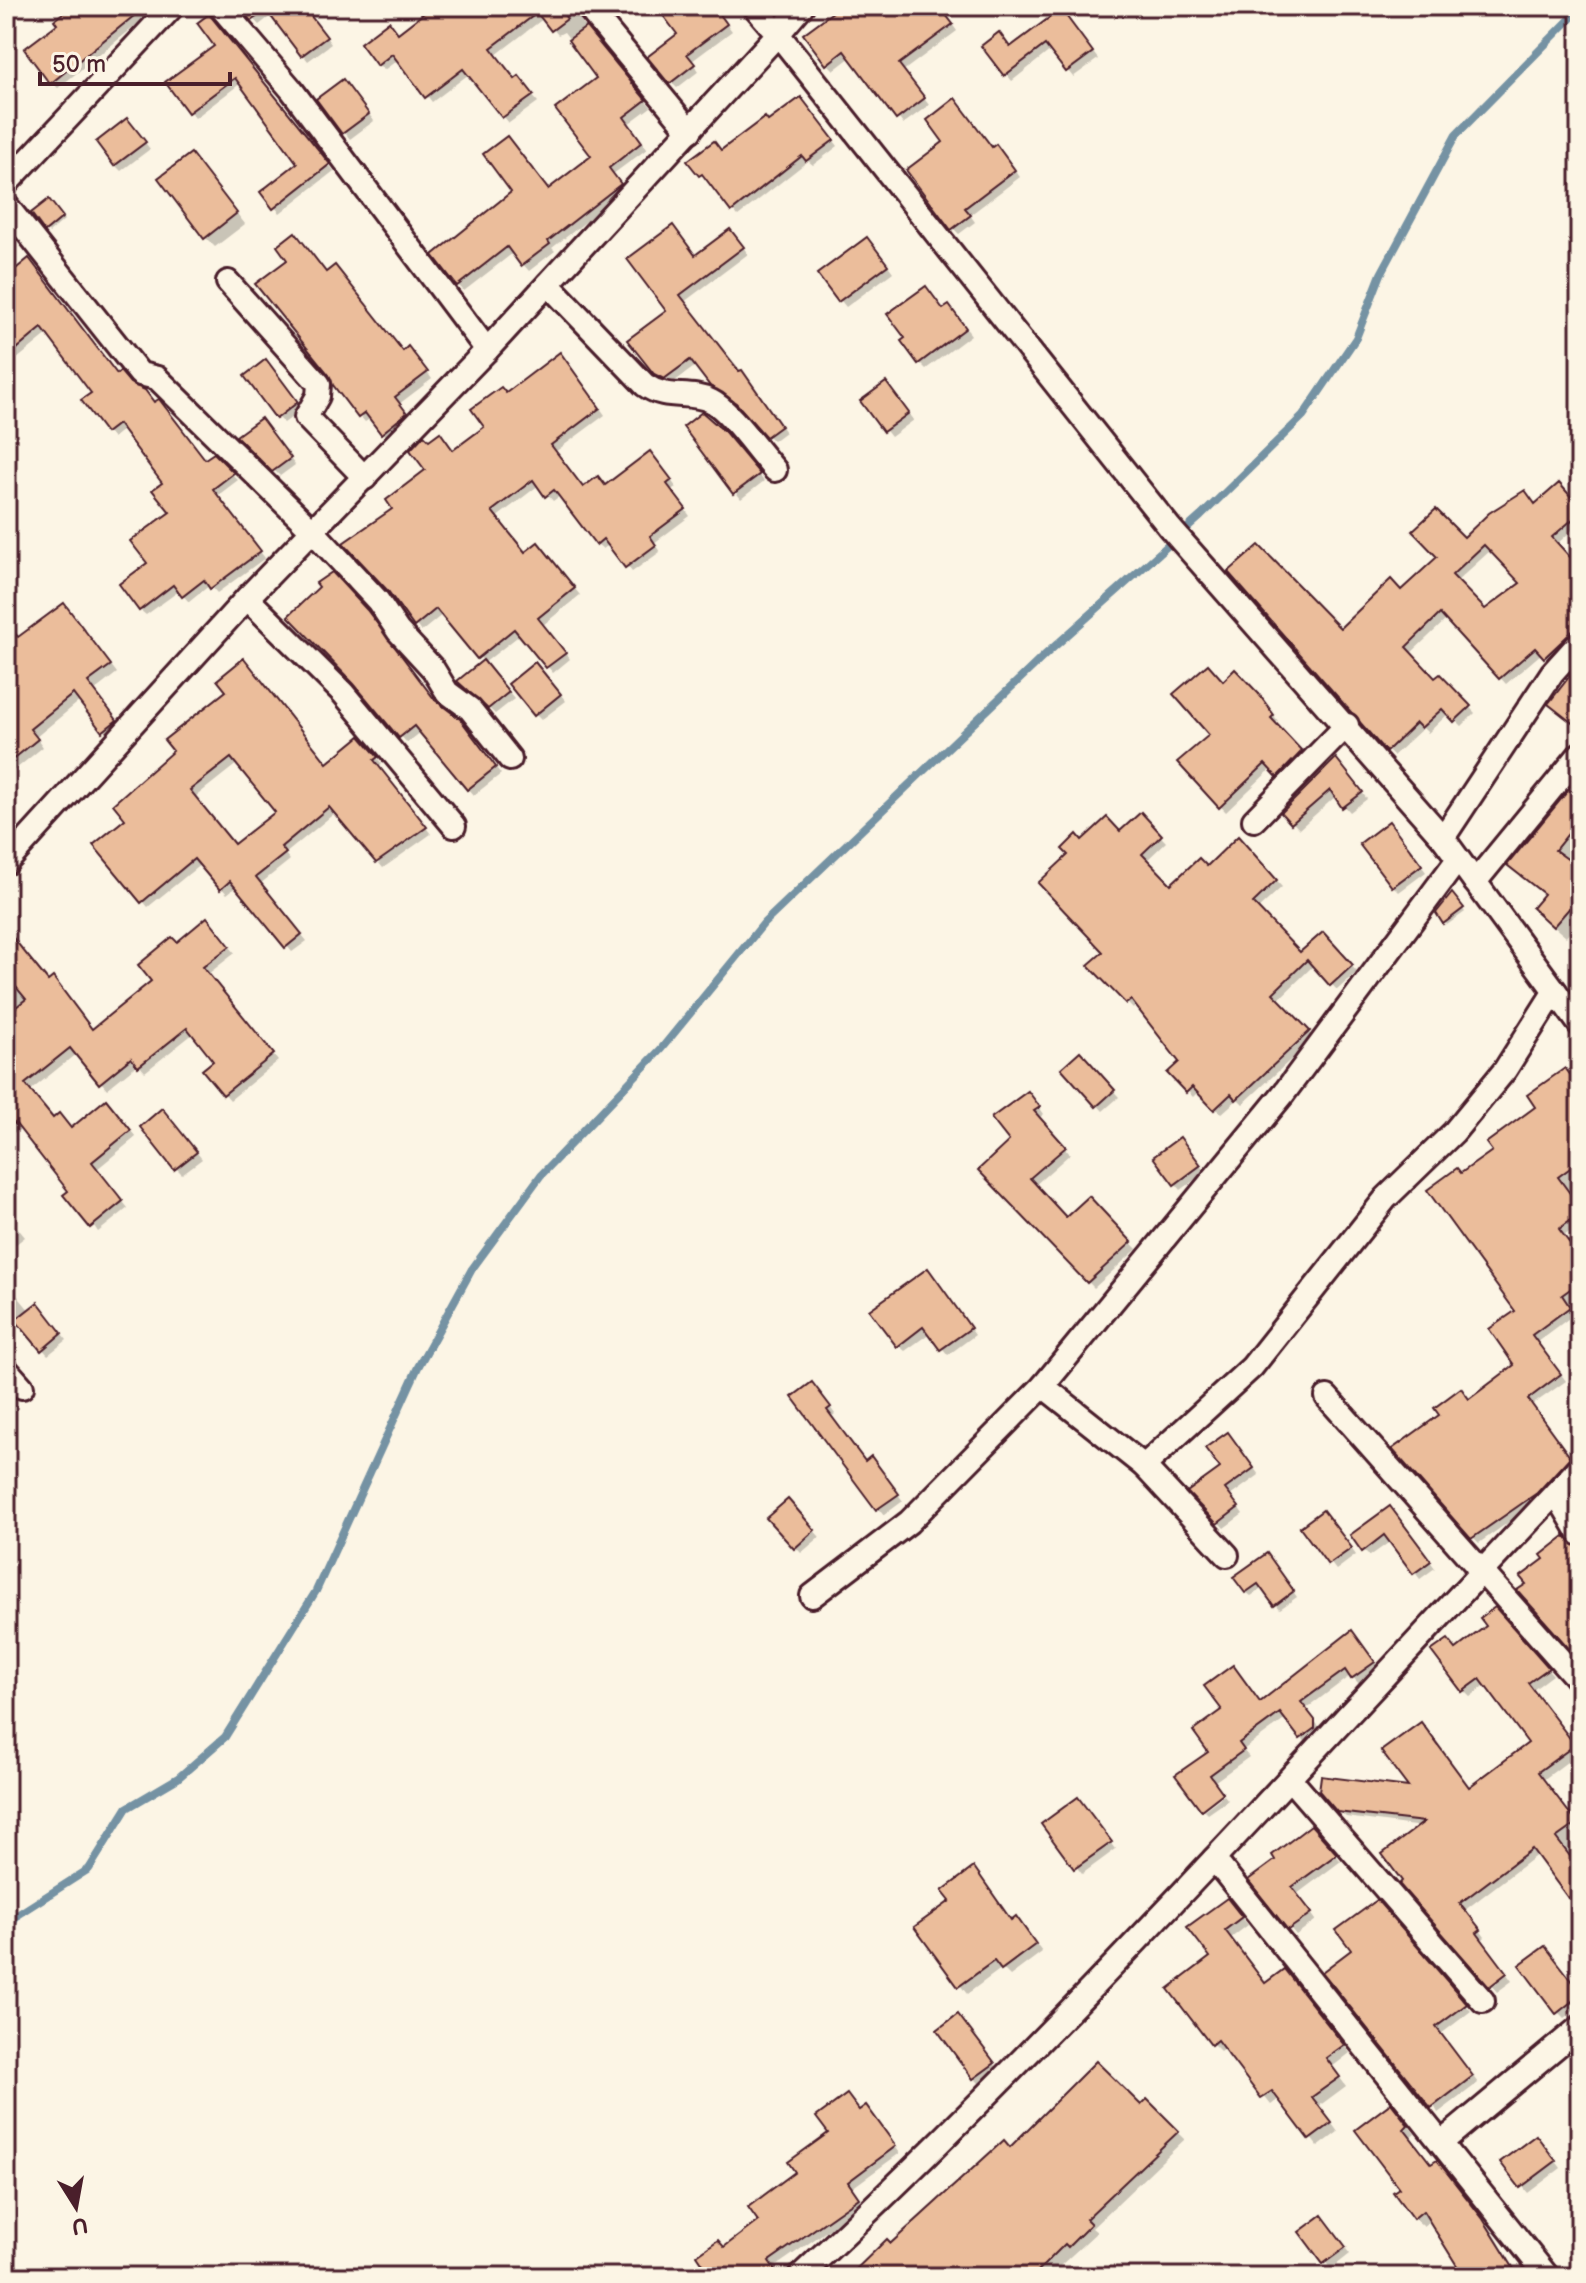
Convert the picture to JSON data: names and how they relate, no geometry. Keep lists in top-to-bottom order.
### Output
{
  "scale_bar": "50 m",
  "north": "bottom"
}
